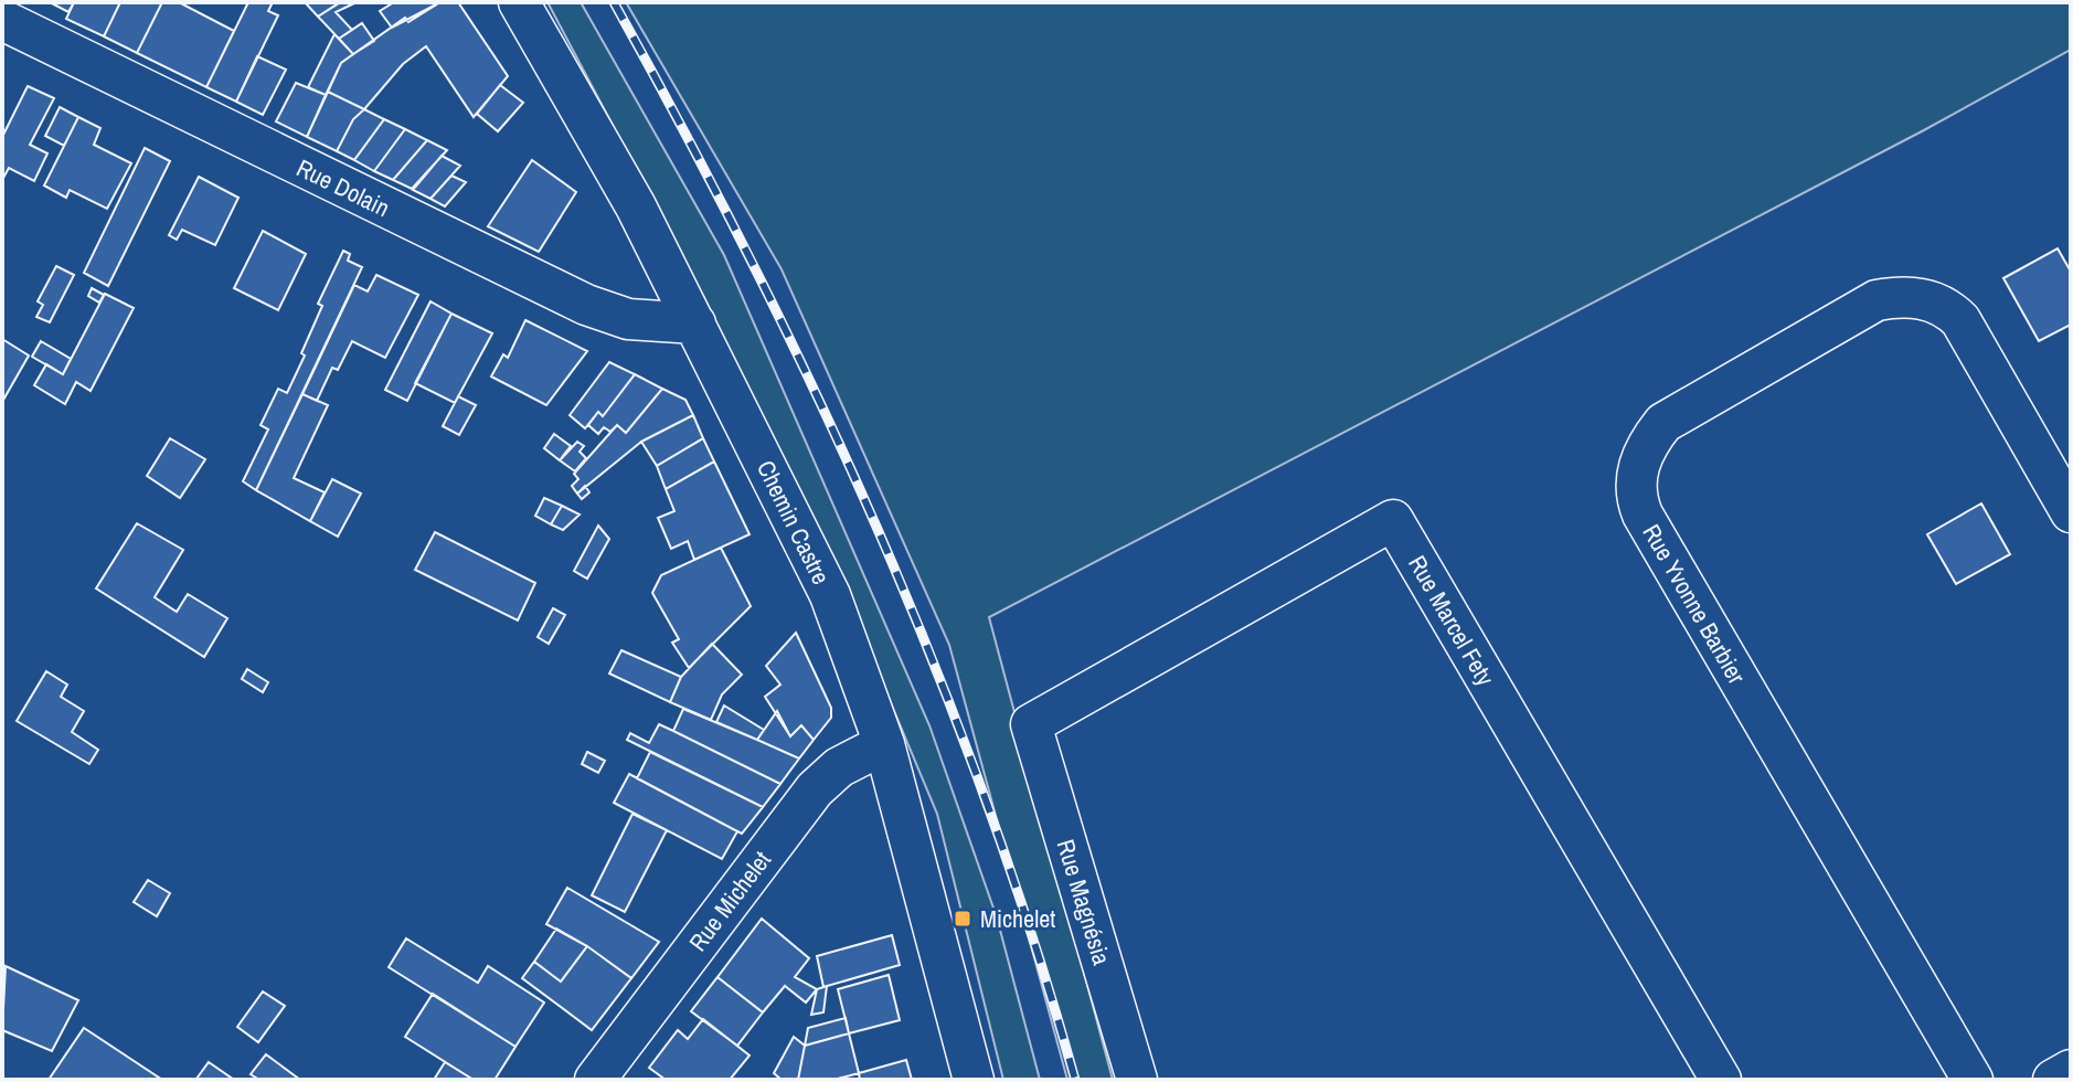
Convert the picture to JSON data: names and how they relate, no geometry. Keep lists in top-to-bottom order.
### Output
{
  "streets": {
    "street": [
      "Rue Dolain",
      "Chemin Castre",
      "Rue Yvonne Barbier",
      "Rue Marcel Fety",
      "Rue Michelet",
      "Rue Magnésia"
    ]
  },
  "crossings": [
    ["Rue Dolain", "Chemin Castre"],
    ["Chemin Castre", "Rue Michelet"],
    ["Rue Marcel Fety", "Rue Magnésia"]
  ],
  "places": {
    "transit": ["Michelet"]
  }
}
